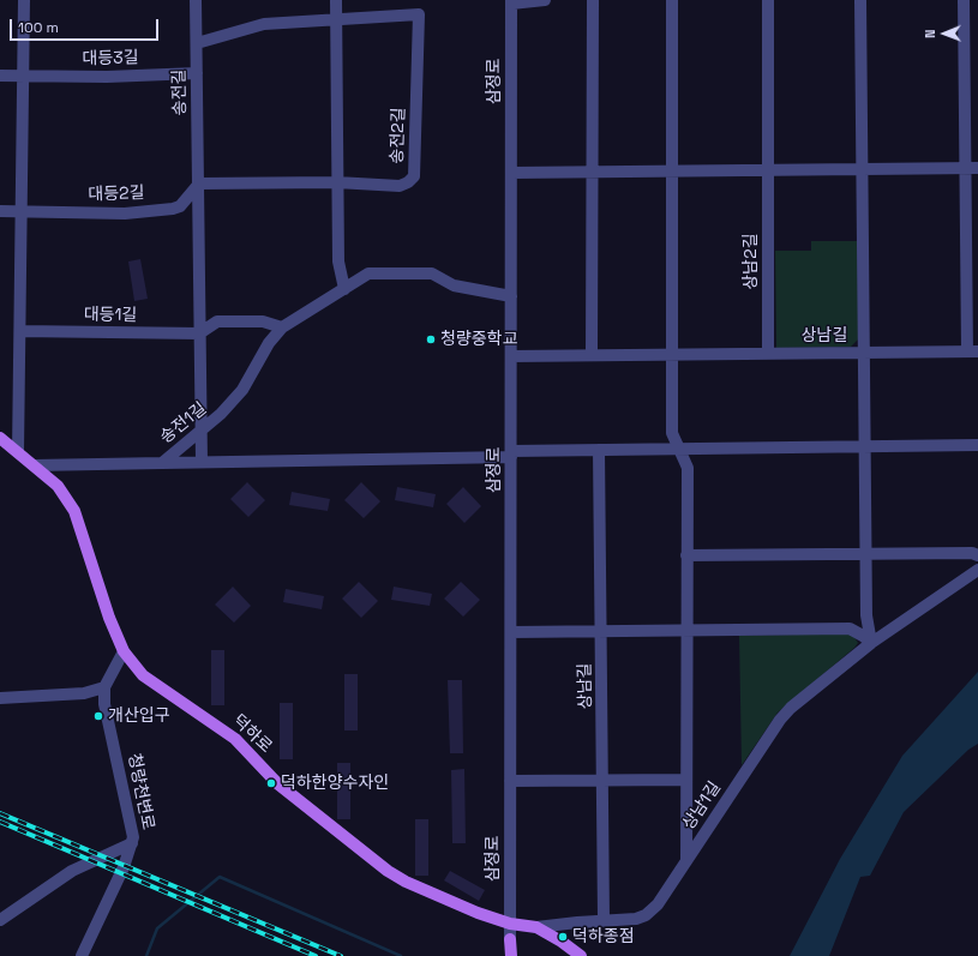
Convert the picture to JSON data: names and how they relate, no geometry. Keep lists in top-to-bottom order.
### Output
{
  "streets": {
    "main road": ["덕하로"],
    "street": [
      "대등3길",
      "삼정로",
      "송전길",
      "송전2길",
      "대등2길",
      "상남2길",
      "대등1길",
      "상남길",
      "송전1길",
      "청량천변로",
      "상남1길"
    ]
  },
  "crossings": [
    ["대등3길", "송전길"],
    ["삼정로", "상남길"],
    ["삼정로", "송전1길"],
    ["삼정로", "덕하로"],
    ["송전길", "송전2길"],
    ["송전길", "대등2길"],
    ["송전길", "대등1길"],
    ["송전길", "송전1길"],
    ["송전2길", "대등2길"],
    ["상남2길", "상남길"],
    ["상남길", "상남1길"],
    ["송전1길", "덕하로"],
    ["덕하로", "상남1길"]
  ],
  "places": [
    "청량중학교",
    "개산입구",
    "덕하한양수자인",
    "덕하종점"
  ],
  "scale_bar": "100 m",
  "north": "left"
}
